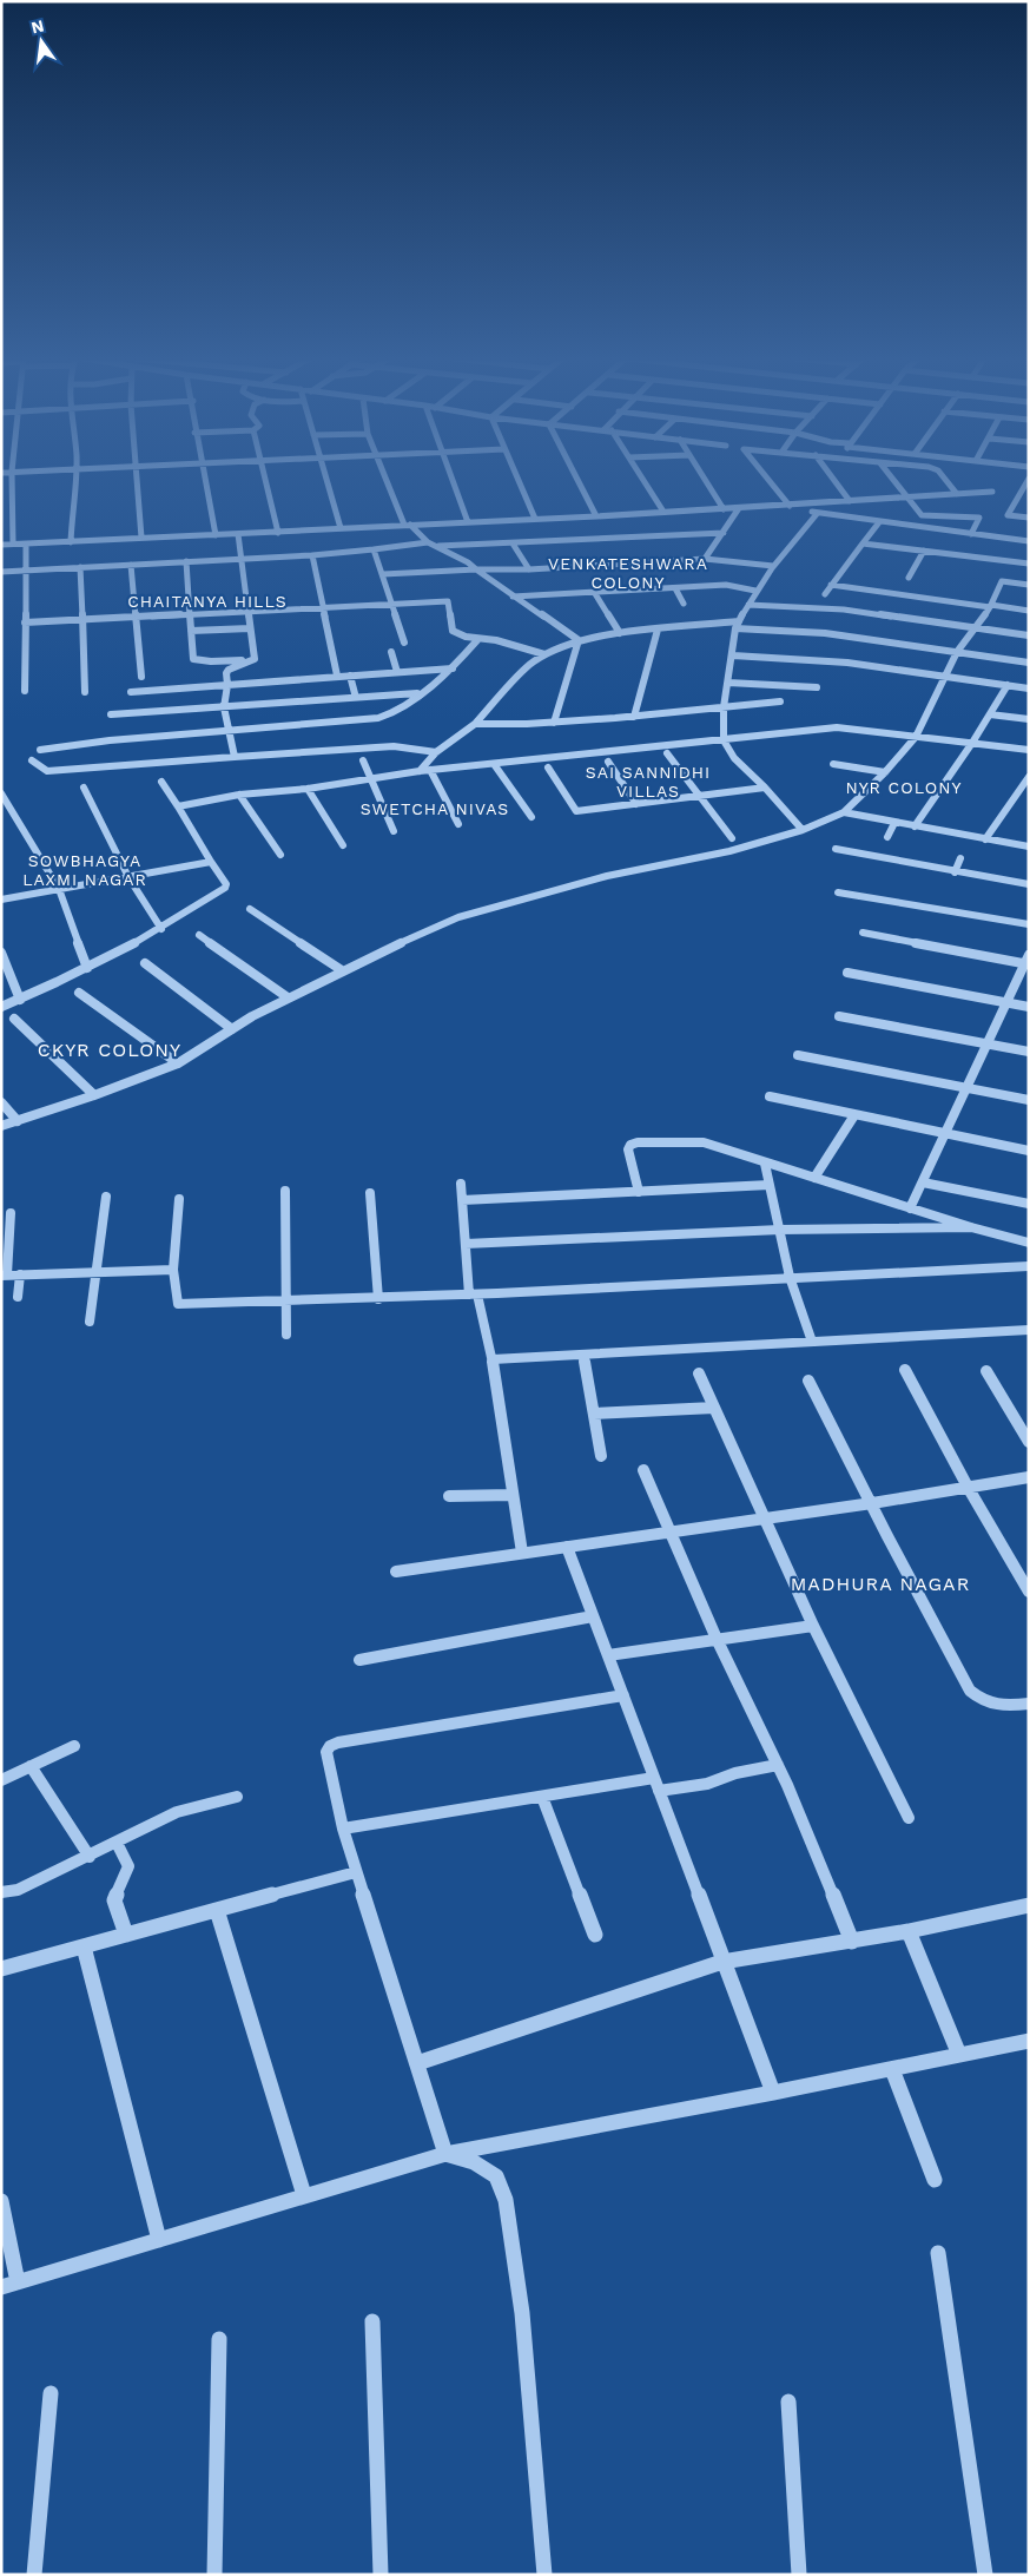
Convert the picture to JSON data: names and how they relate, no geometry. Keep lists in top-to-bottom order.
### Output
{
  "districts": [
    "VENKATESHWARA COLONY",
    "CHAITANYA HILLS",
    "SAI SANNIDHI VILLAS",
    "NYR COLONY",
    "SWETCHA NIVAS",
    "SOWBHAGYA LAXMI NAGAR",
    "CKYR COLONY",
    "MADHURA NAGAR"
  ],
  "north": "top"
}
